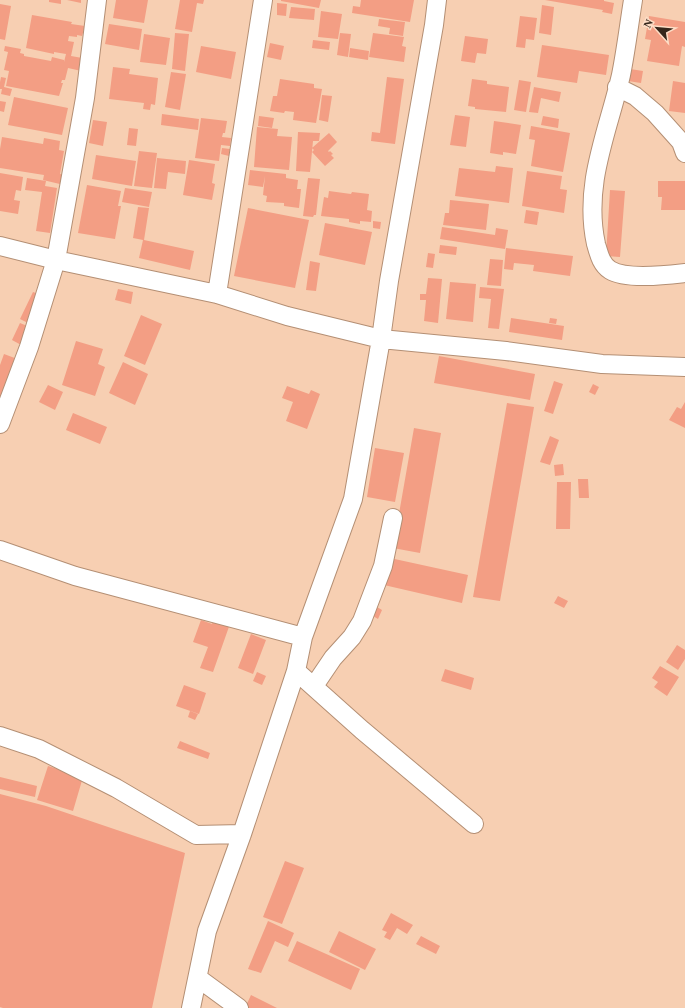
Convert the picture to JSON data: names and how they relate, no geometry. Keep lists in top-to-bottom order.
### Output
{
  "north": "top left"
}
